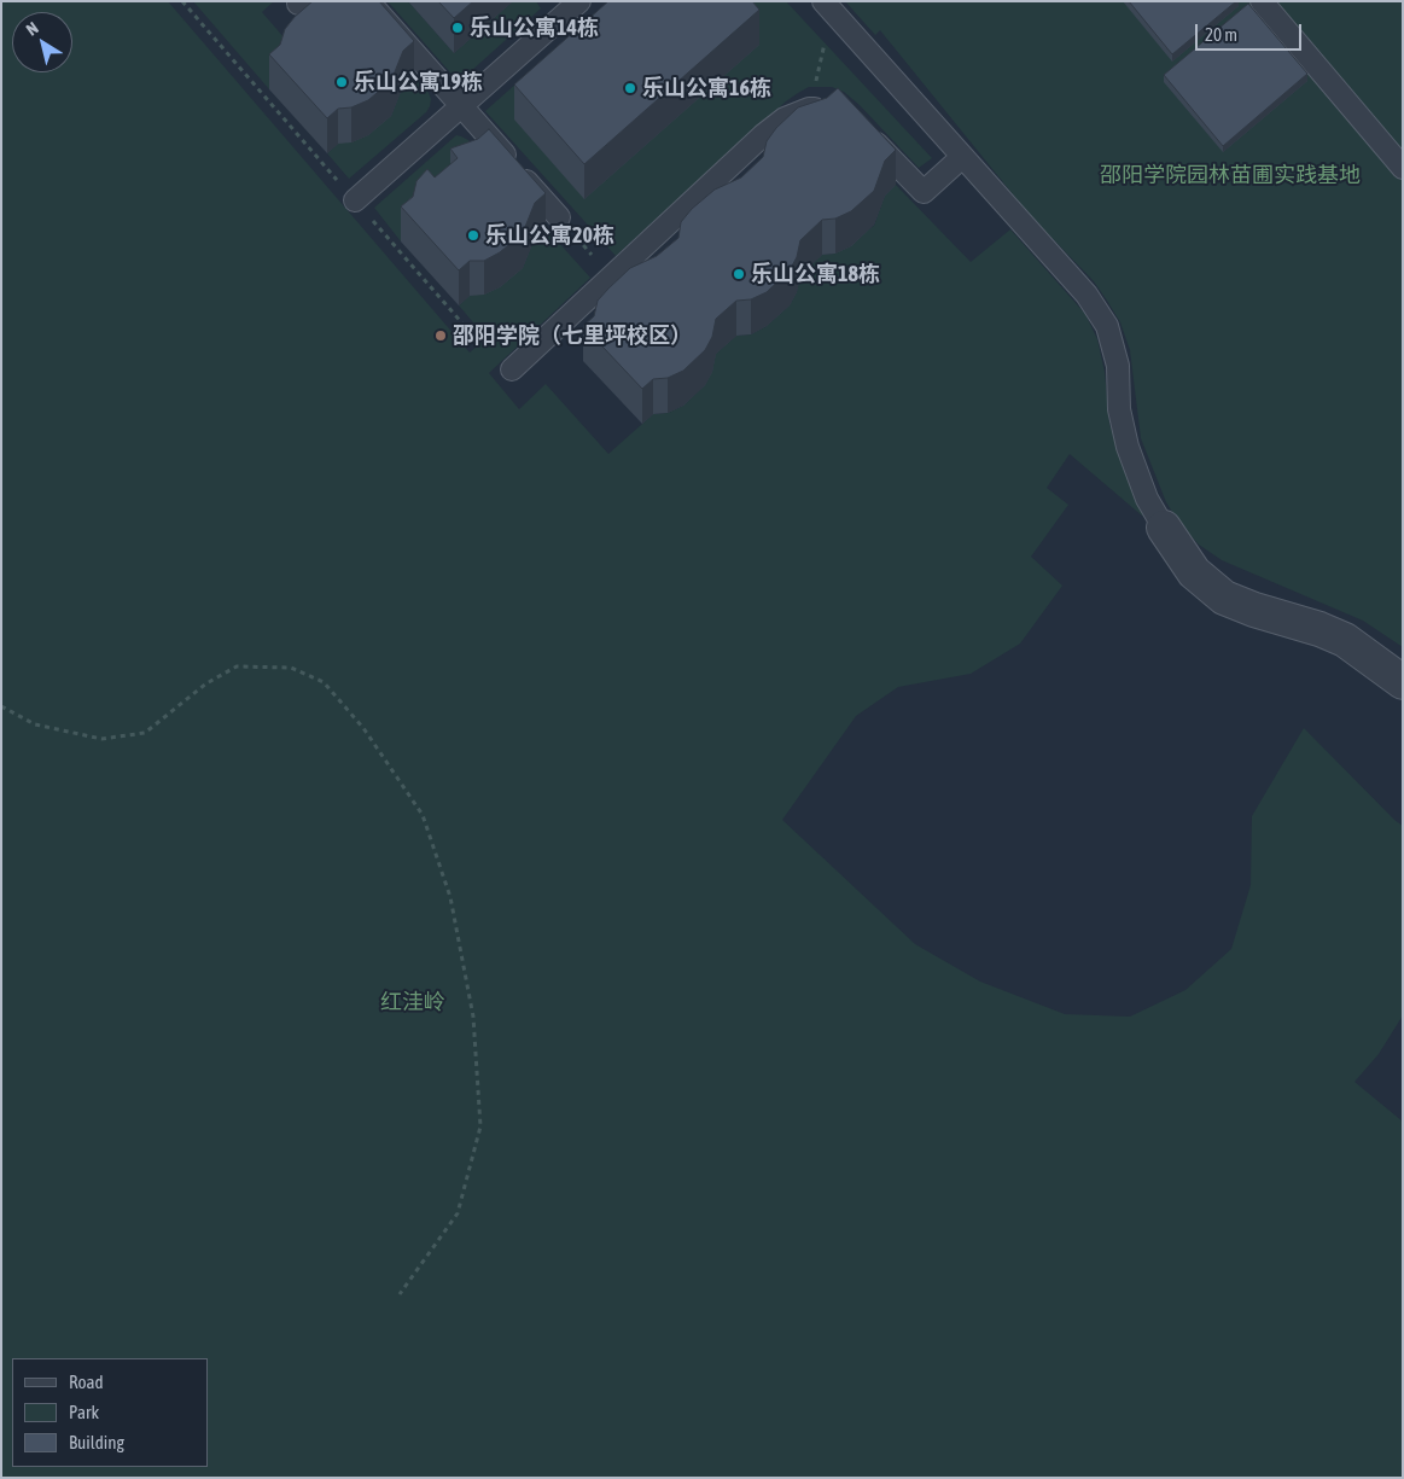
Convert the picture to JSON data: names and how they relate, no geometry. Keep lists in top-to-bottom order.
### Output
{
  "parks": ["邵阳学院园林苗圃实践基地", "红洼岭"],
  "places": [
    "乐山公寓14栋",
    "乐山公寓19栋",
    "乐山公寓16栋",
    "乐山公寓20栋",
    "乐山公寓18栋",
    "邵阳学院（七里坪校区）"
  ],
  "legend": ["Road", "Park", "Building"],
  "scale_bar": "20 m",
  "north": "top left"
}
